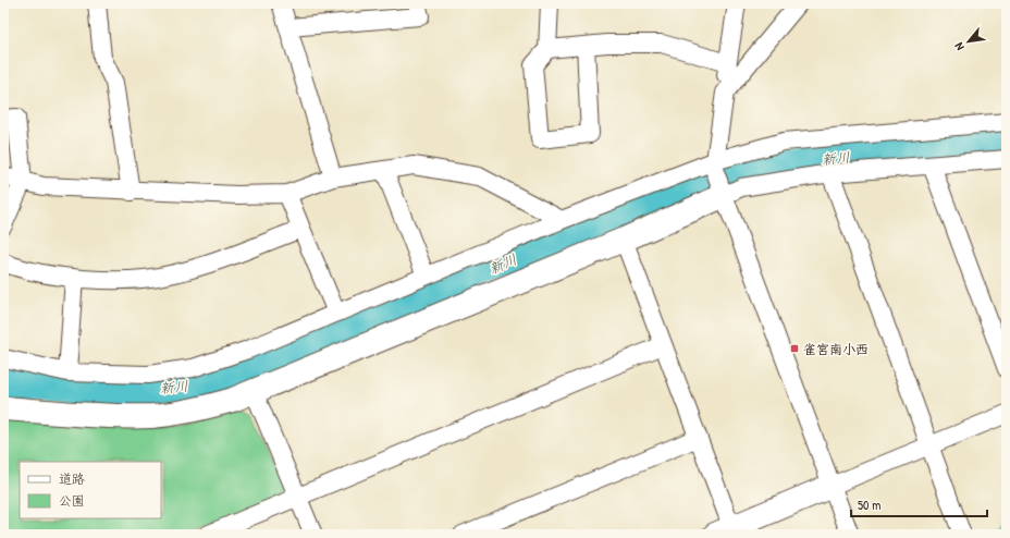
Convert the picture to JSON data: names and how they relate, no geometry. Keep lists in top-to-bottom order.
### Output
{
  "water": ["新川"],
  "places": {
    "transit": ["雀宮南小西"]
  },
  "legend": ["道路", "公園"],
  "scale_bar": "50 m",
  "north": "bottom left"
}
